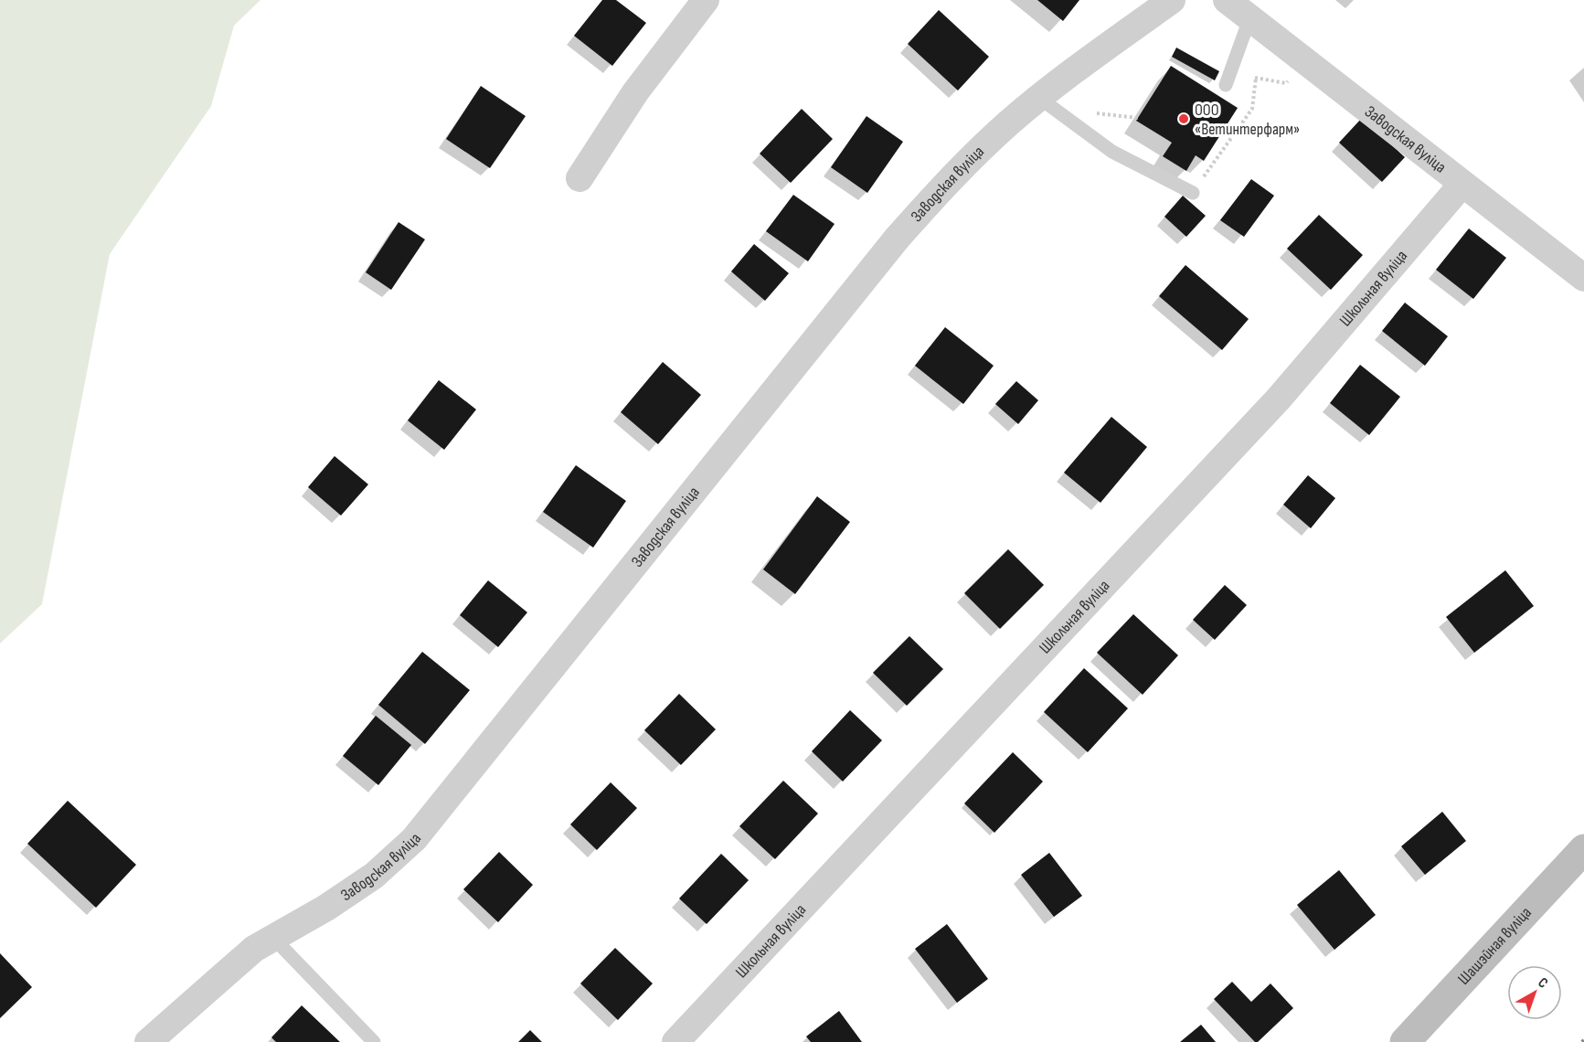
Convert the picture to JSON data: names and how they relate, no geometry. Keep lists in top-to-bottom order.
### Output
{
  "streets": {
    "main road": ["Шашэйная вуліца"],
    "street": ["Заводская вуліца", "Школьная вуліца"]
  },
  "crossings": [
    ["Заводская вуліца", "Школьная вуліца"]
  ],
  "places": ["ООО «Ветинтерфарм»"],
  "north": "top right"
}
